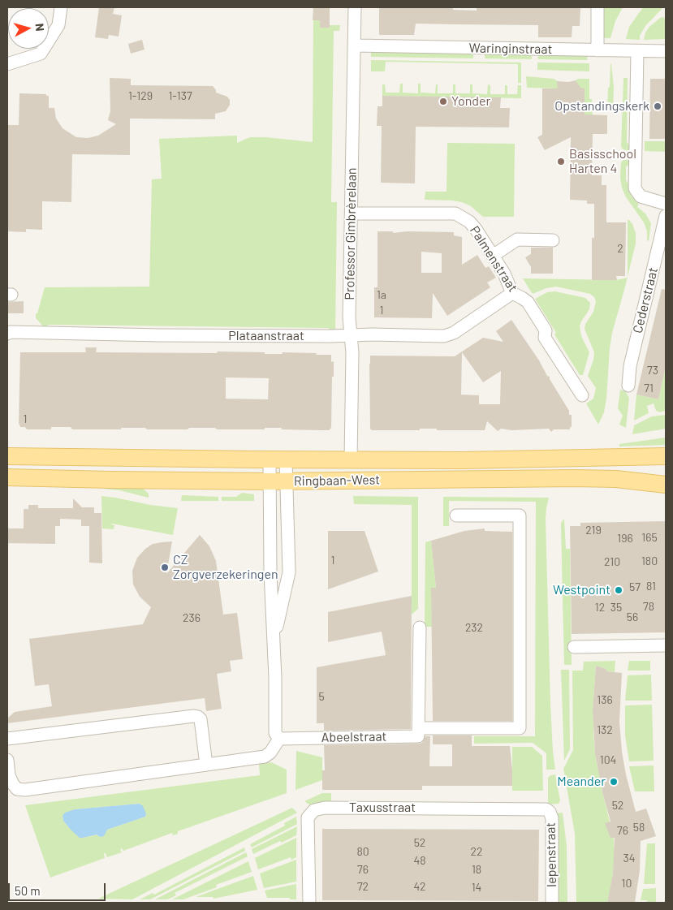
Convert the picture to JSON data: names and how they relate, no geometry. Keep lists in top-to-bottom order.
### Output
{
  "streets": {
    "main road": ["Ringbaan-West"],
    "street": [
      "Waringinstraat",
      "Professor Gimbrèrelaan",
      "Palmenstraat",
      "Cederstraat",
      "Plataanstraat",
      "Abeelstraat",
      "Taxusstraat",
      "Iepenstraat"
    ]
  },
  "crossings": [
    ["Waringinstraat", "Professor Gimbrèrelaan"],
    ["Professor Gimbrèrelaan", "Palmenstraat"],
    ["Professor Gimbrèrelaan", "Plataanstraat"],
    ["Professor Gimbrèrelaan", "Ringbaan-West"],
    ["Palmenstraat", "Plataanstraat"],
    ["Taxusstraat", "Iepenstraat"]
  ],
  "places": [
    "Yonder",
    "Opstandingskerk",
    "Basisschool Harten 4",
    "CZ Zorgverzekeringen",
    "Westpoint",
    "Meander"
  ],
  "house_numbers": [
    "1-129",
    "1-137",
    "2",
    "1a",
    "1",
    "73",
    "71",
    "1",
    "219",
    "165",
    "196",
    "1",
    "180",
    "210",
    "81",
    "57",
    "78",
    "12",
    "35",
    "56",
    "236",
    "232",
    "5",
    "136",
    "132",
    "104",
    "52",
    "58",
    "76",
    "52",
    "80",
    "22",
    "34",
    "48",
    "76",
    "18",
    "10",
    "72",
    "42",
    "14"
  ],
  "scale_bar": "50 m",
  "north": "right"
}
